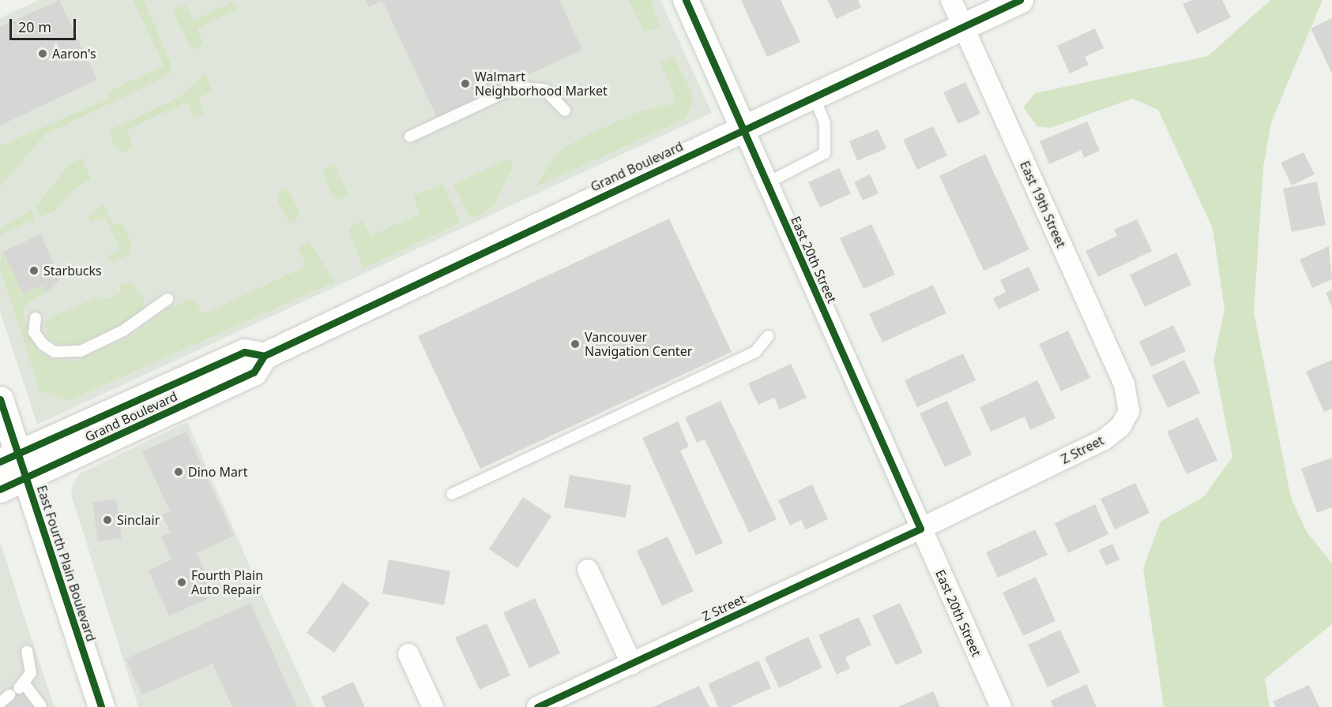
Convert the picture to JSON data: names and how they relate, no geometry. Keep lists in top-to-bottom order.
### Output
{
  "streets": {
    "main road": ["Grand Boulevard", "East Fourth Plain Boulevard"],
    "street": ["East 19th Street", "East 20th Street", "Z Street"]
  },
  "crossings": [
    ["Grand Boulevard", "East 19th Street"],
    ["Grand Boulevard", "East 20th Street"],
    ["Grand Boulevard", "East Fourth Plain Boulevard"],
    ["East 19th Street", "Z Street"],
    ["East 20th Street", "Z Street"]
  ],
  "places": [
    "Aaron's",
    "Walmart Neighborhood Market",
    "Starbucks",
    "Vancouver Navigation Center",
    "Dino Mart",
    "Sinclair",
    "Fourth Plain Auto Repair"
  ],
  "scale_bar": "20 m"
}
